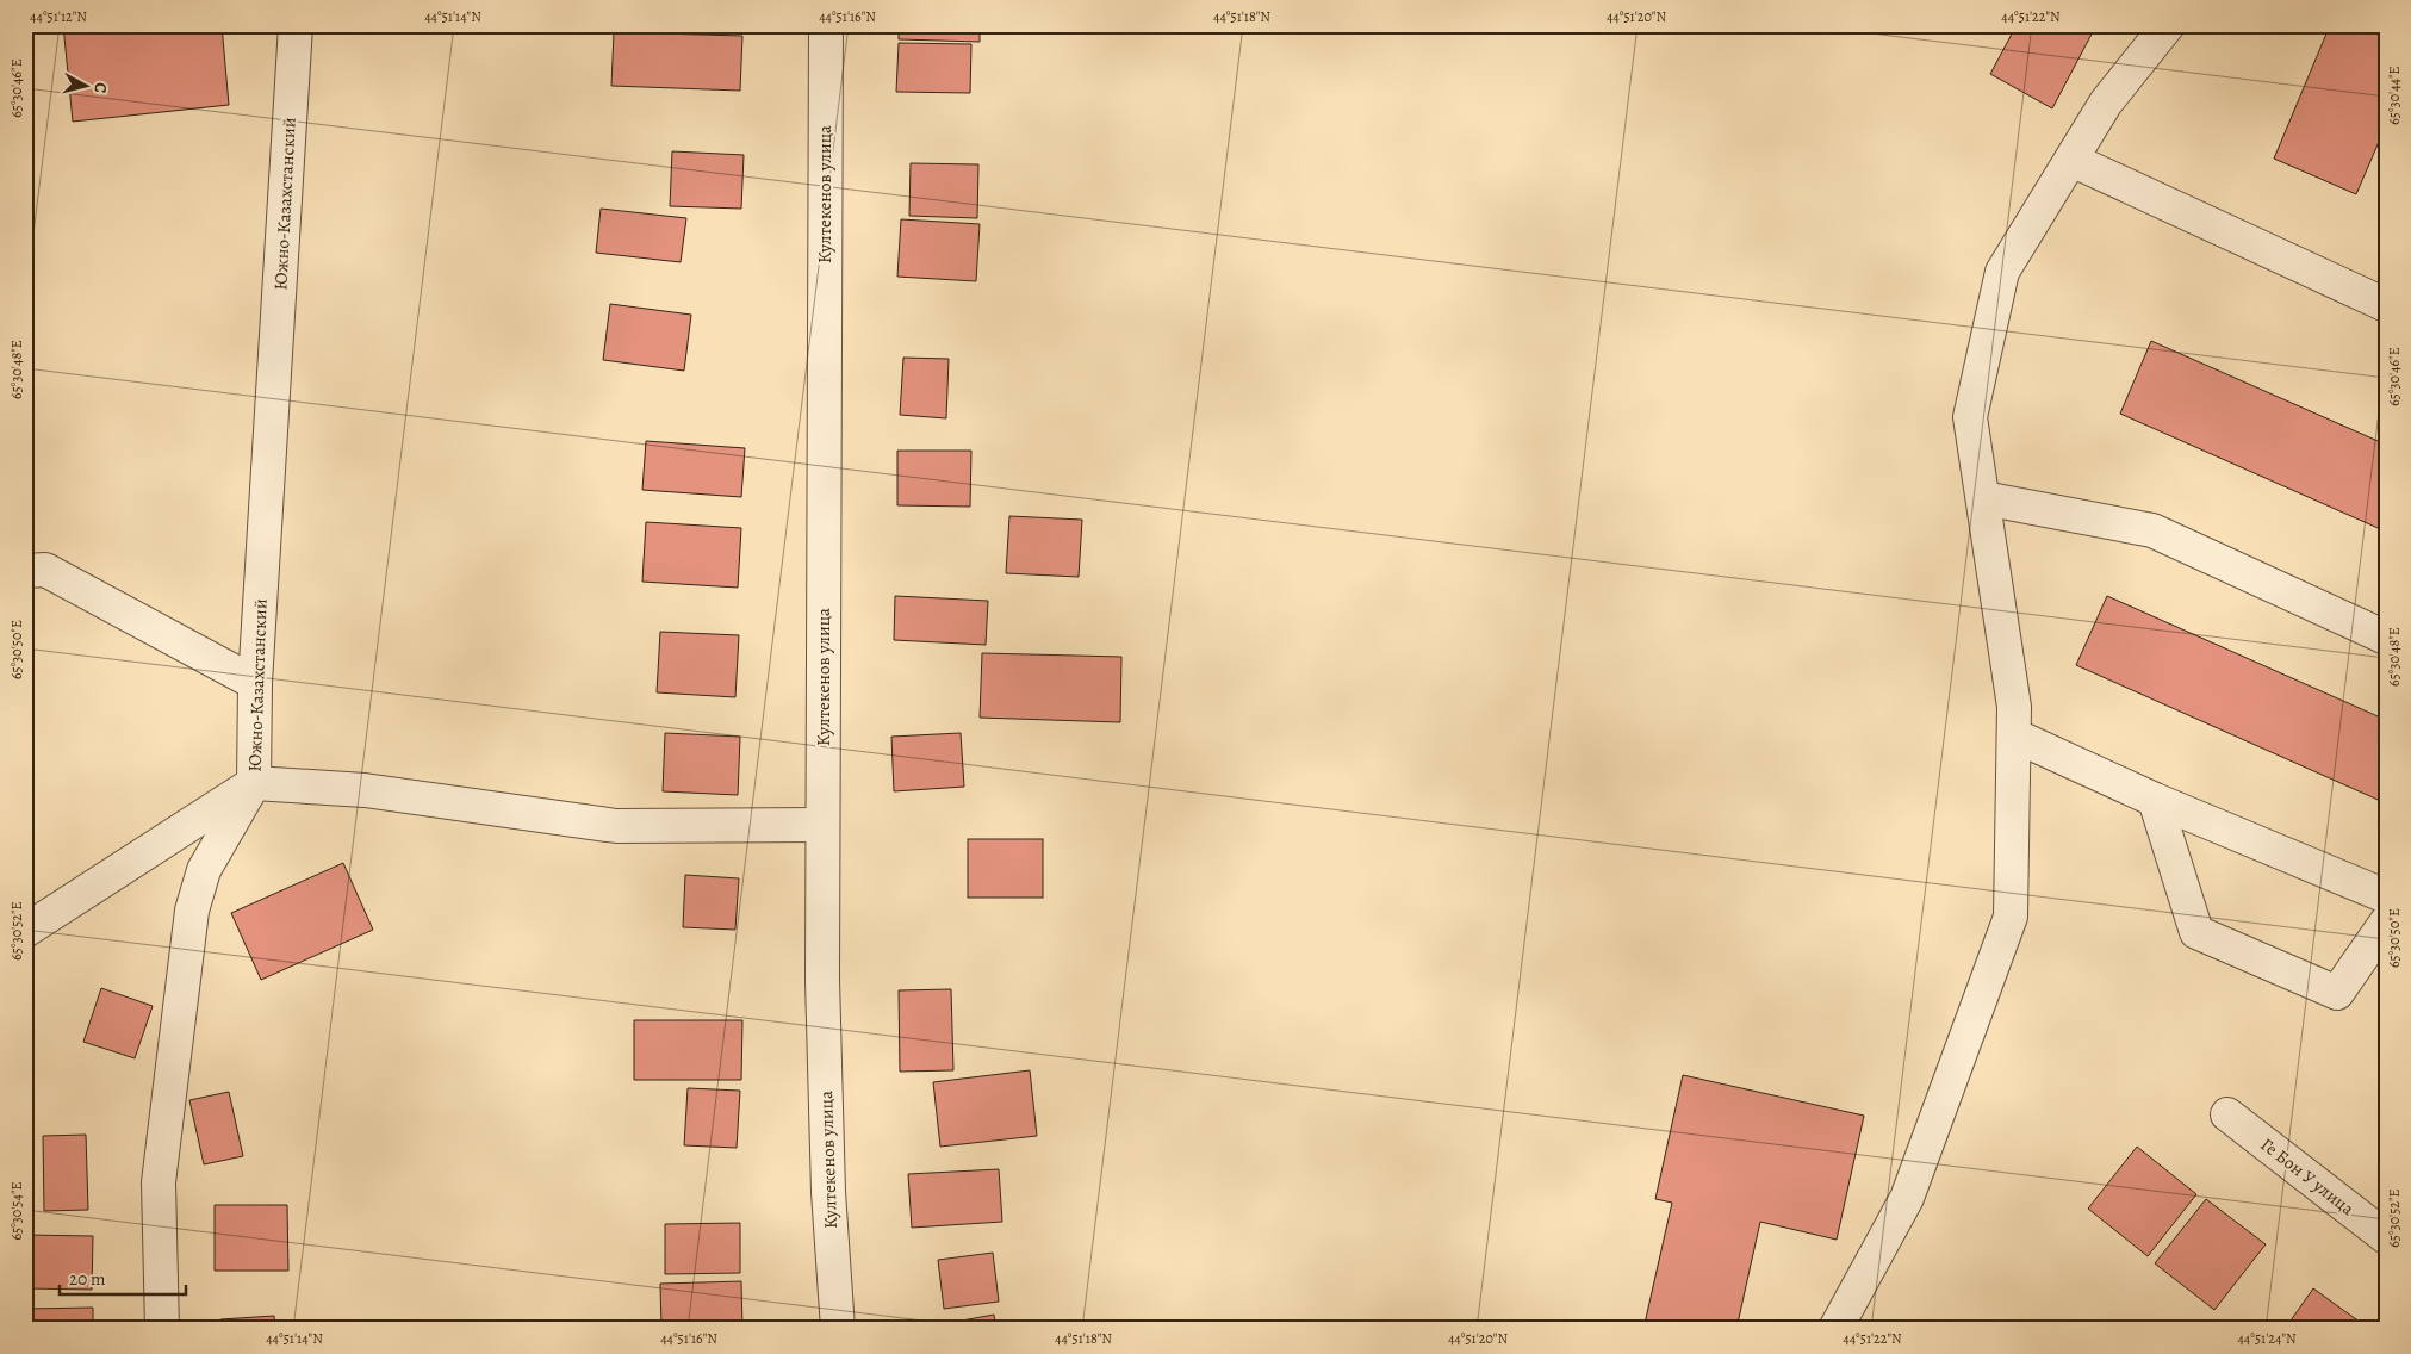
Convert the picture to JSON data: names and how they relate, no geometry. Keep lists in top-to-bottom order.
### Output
{
  "streets": {
    "street": ["Култекенов улица", "Южно-Казахстанский", "Ге Бон У улица"]
  },
  "scale_bar": "20 m",
  "north": "right",
  "coordinates": [
    "44°51'12\"N",
    "44°51'14\"N",
    "44°51'16\"N",
    "44°51'18\"N",
    "44°51'20\"N",
    "44°51'22\"N",
    "65°30'46\"E",
    "65°30'44\"E",
    "65°30'48\"E",
    "65°30'50\"E",
    "65°30'52\"E",
    "65°30'54\"E",
    "44°51'24\"N"
  ]
}
